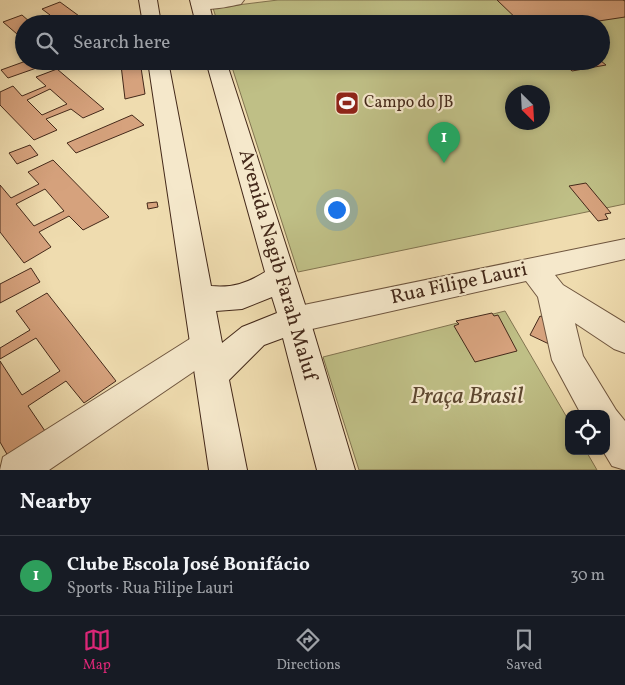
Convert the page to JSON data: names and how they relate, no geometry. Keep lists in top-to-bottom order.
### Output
{
  "streets": {
    "main road": ["Avenida Nagib Farah Maluf", "Rua Filipe Lauri"]
  },
  "crossings": [
    ["Avenida Nagib Farah Maluf", "Rua Filipe Lauri"]
  ],
  "parks": ["Praça Brasil"],
  "places": {
    "sports": ["Campo do JB"]
  },
  "north": "bottom right",
  "page": {
    "search": "Search here",
    "pins": "1",
    "heading": "Nearby",
    "list": [
      {
        "mark": "1",
        "name": "Clube Escola José Bonifácio",
        "note": "Sports · Rua Filipe Lauri",
        "value": "30 m"
      }
    ],
    "nav": ["Map", "Directions", "Saved"]
  }
}
